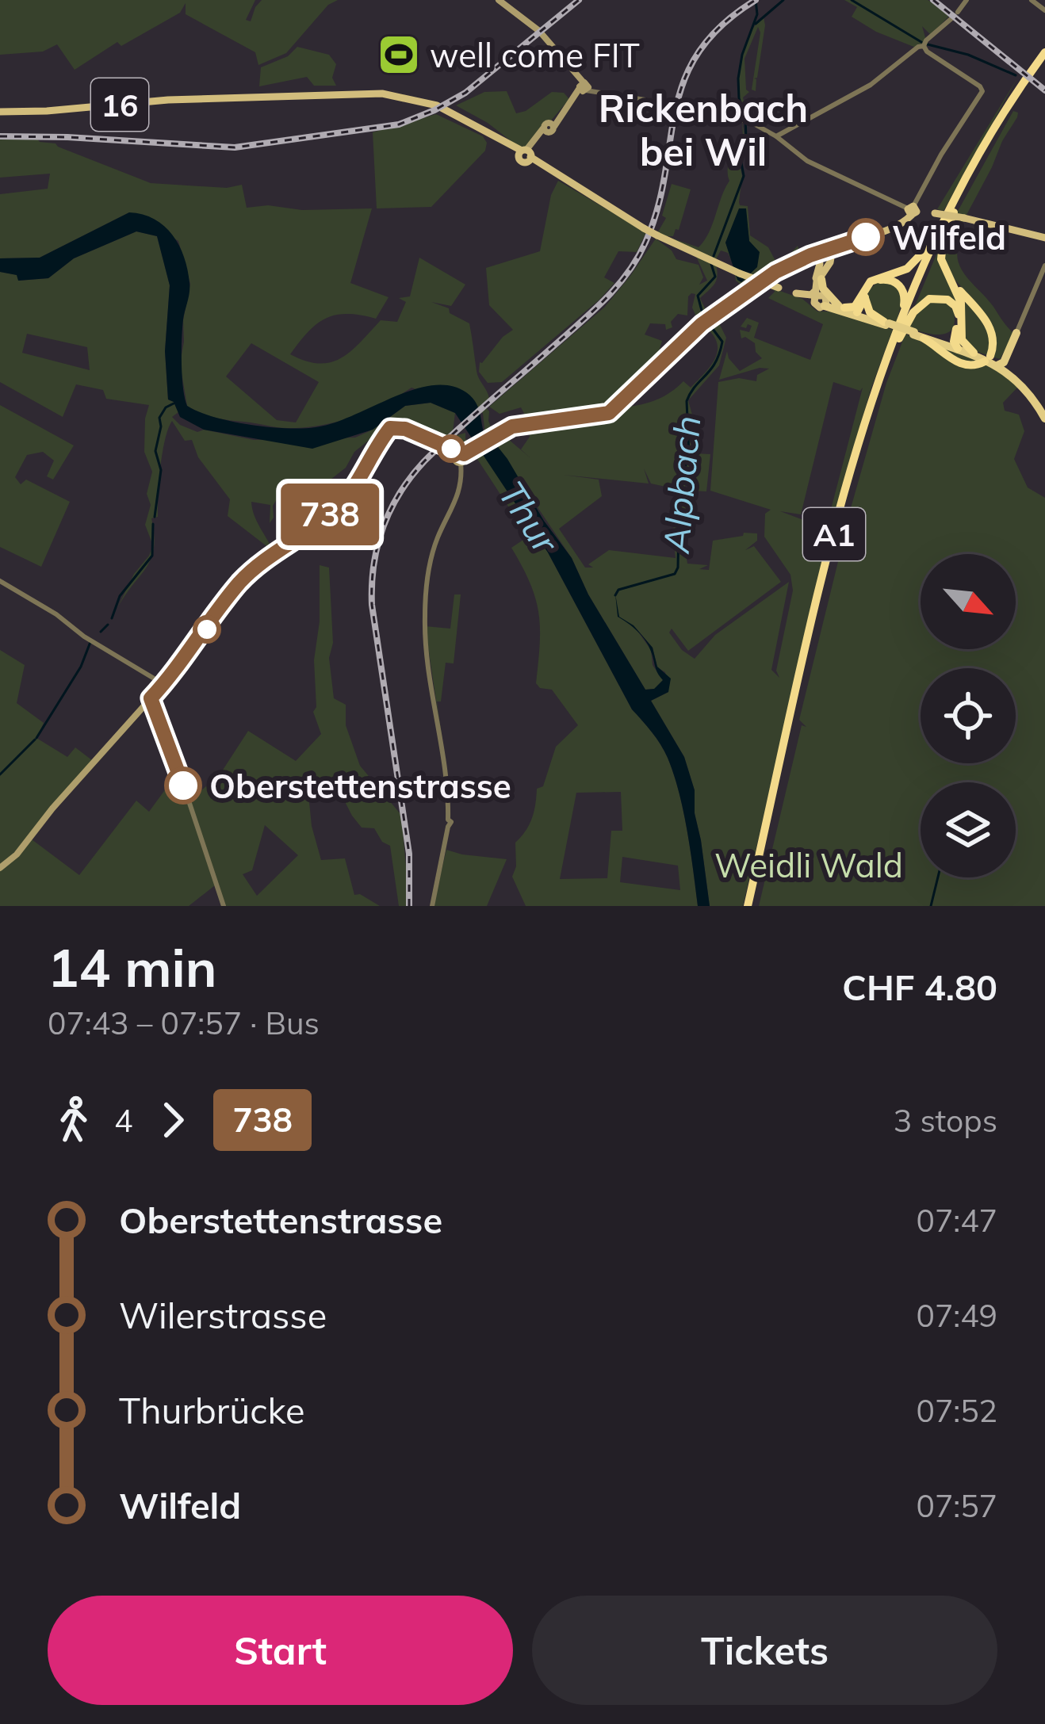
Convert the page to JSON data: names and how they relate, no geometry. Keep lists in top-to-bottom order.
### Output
{
  "streets": {
    "highway": ["A1"],
    "main road": ["16"]
  },
  "districts": ["Rickenbach bei Wil"],
  "water": ["Alpbach", "Thur"],
  "parks": ["Weidli Wald"],
  "places": {
    "sports": ["well come FIT"],
    "other": ["Wilfeld", "Oberstettenstrasse"]
  },
  "lines": ["bus line 738"],
  "north": "bottom right",
  "page": {
    "on_map": "738",
    "heading": ["14 min", "07:43 – 07:57 · Bus", "CHF 4.80"],
    "legs": ["4", "738", "3 stops"],
    "list": [
      {
        "name": "Oberstettenstrasse",
        "value": "07:47"
      },
      {
        "name": "Wilerstrasse",
        "value": "07:49"
      },
      {
        "name": "Thurbrücke",
        "value": "07:52"
      },
      {
        "name": "Wilfeld",
        "value": "07:57"
      }
    ],
    "buttons": ["Start", "Tickets"]
  }
}
